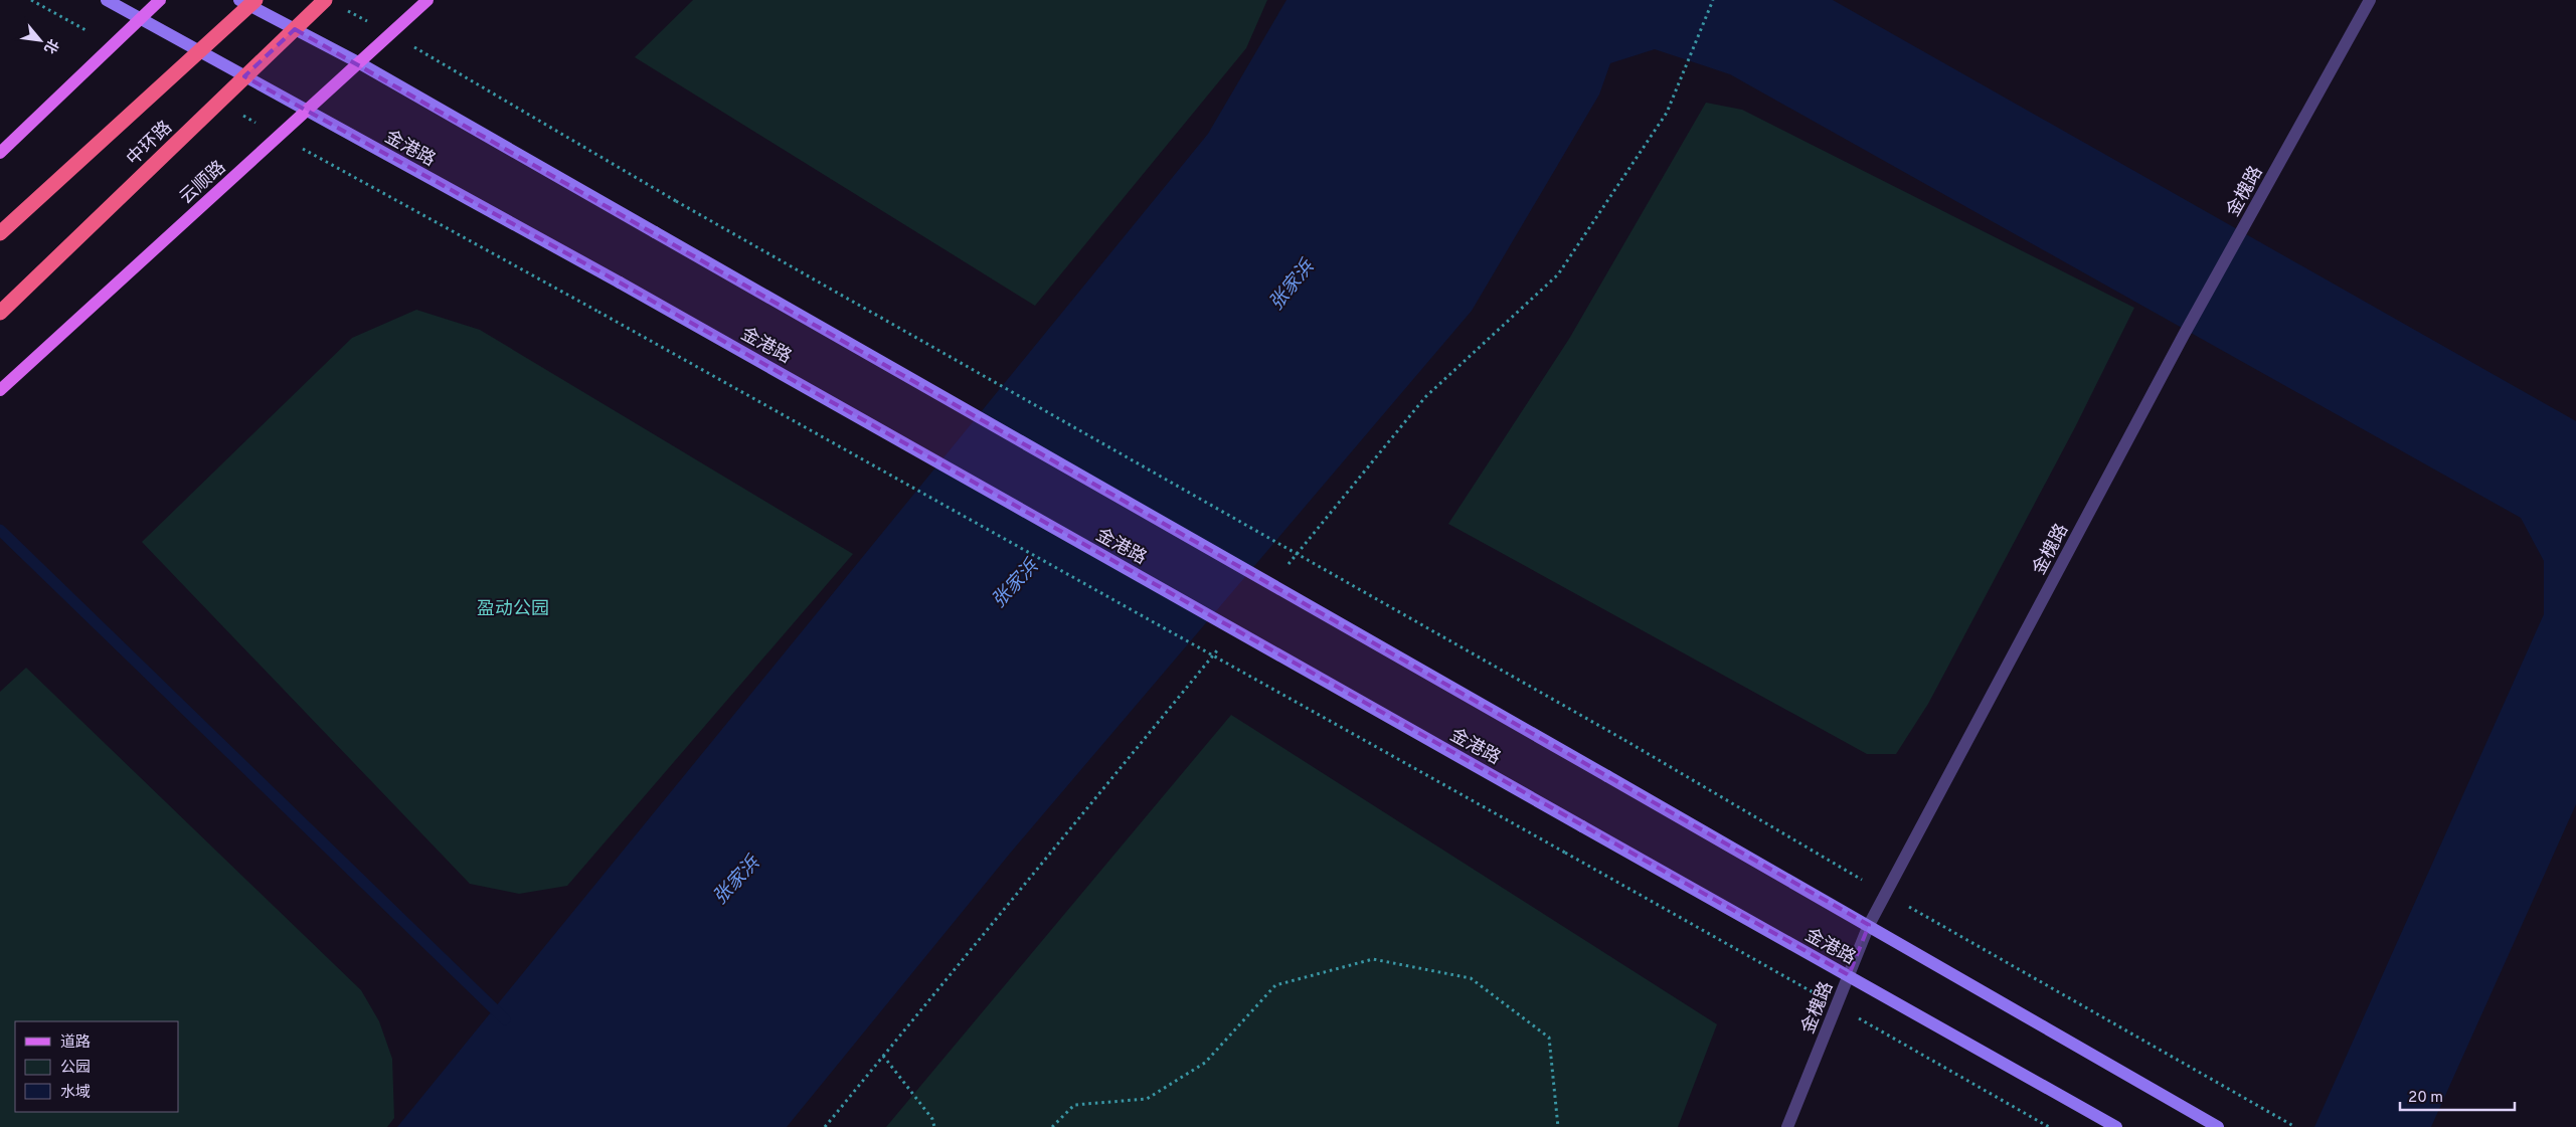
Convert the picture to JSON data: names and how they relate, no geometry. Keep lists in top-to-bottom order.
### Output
{
  "streets": {
    "highway": ["中环路"],
    "main road": ["云顺路"],
    "street": ["金港路", "金槐路"]
  },
  "crossings": [
    ["金港路", "云顺路"],
    ["金港路", "金槐路"]
  ],
  "water": ["张家浜"],
  "parks": ["盈动公园"],
  "legend": ["道路", "公园", "水域"],
  "scale_bar": "20 m",
  "north": "bottom right"
}
